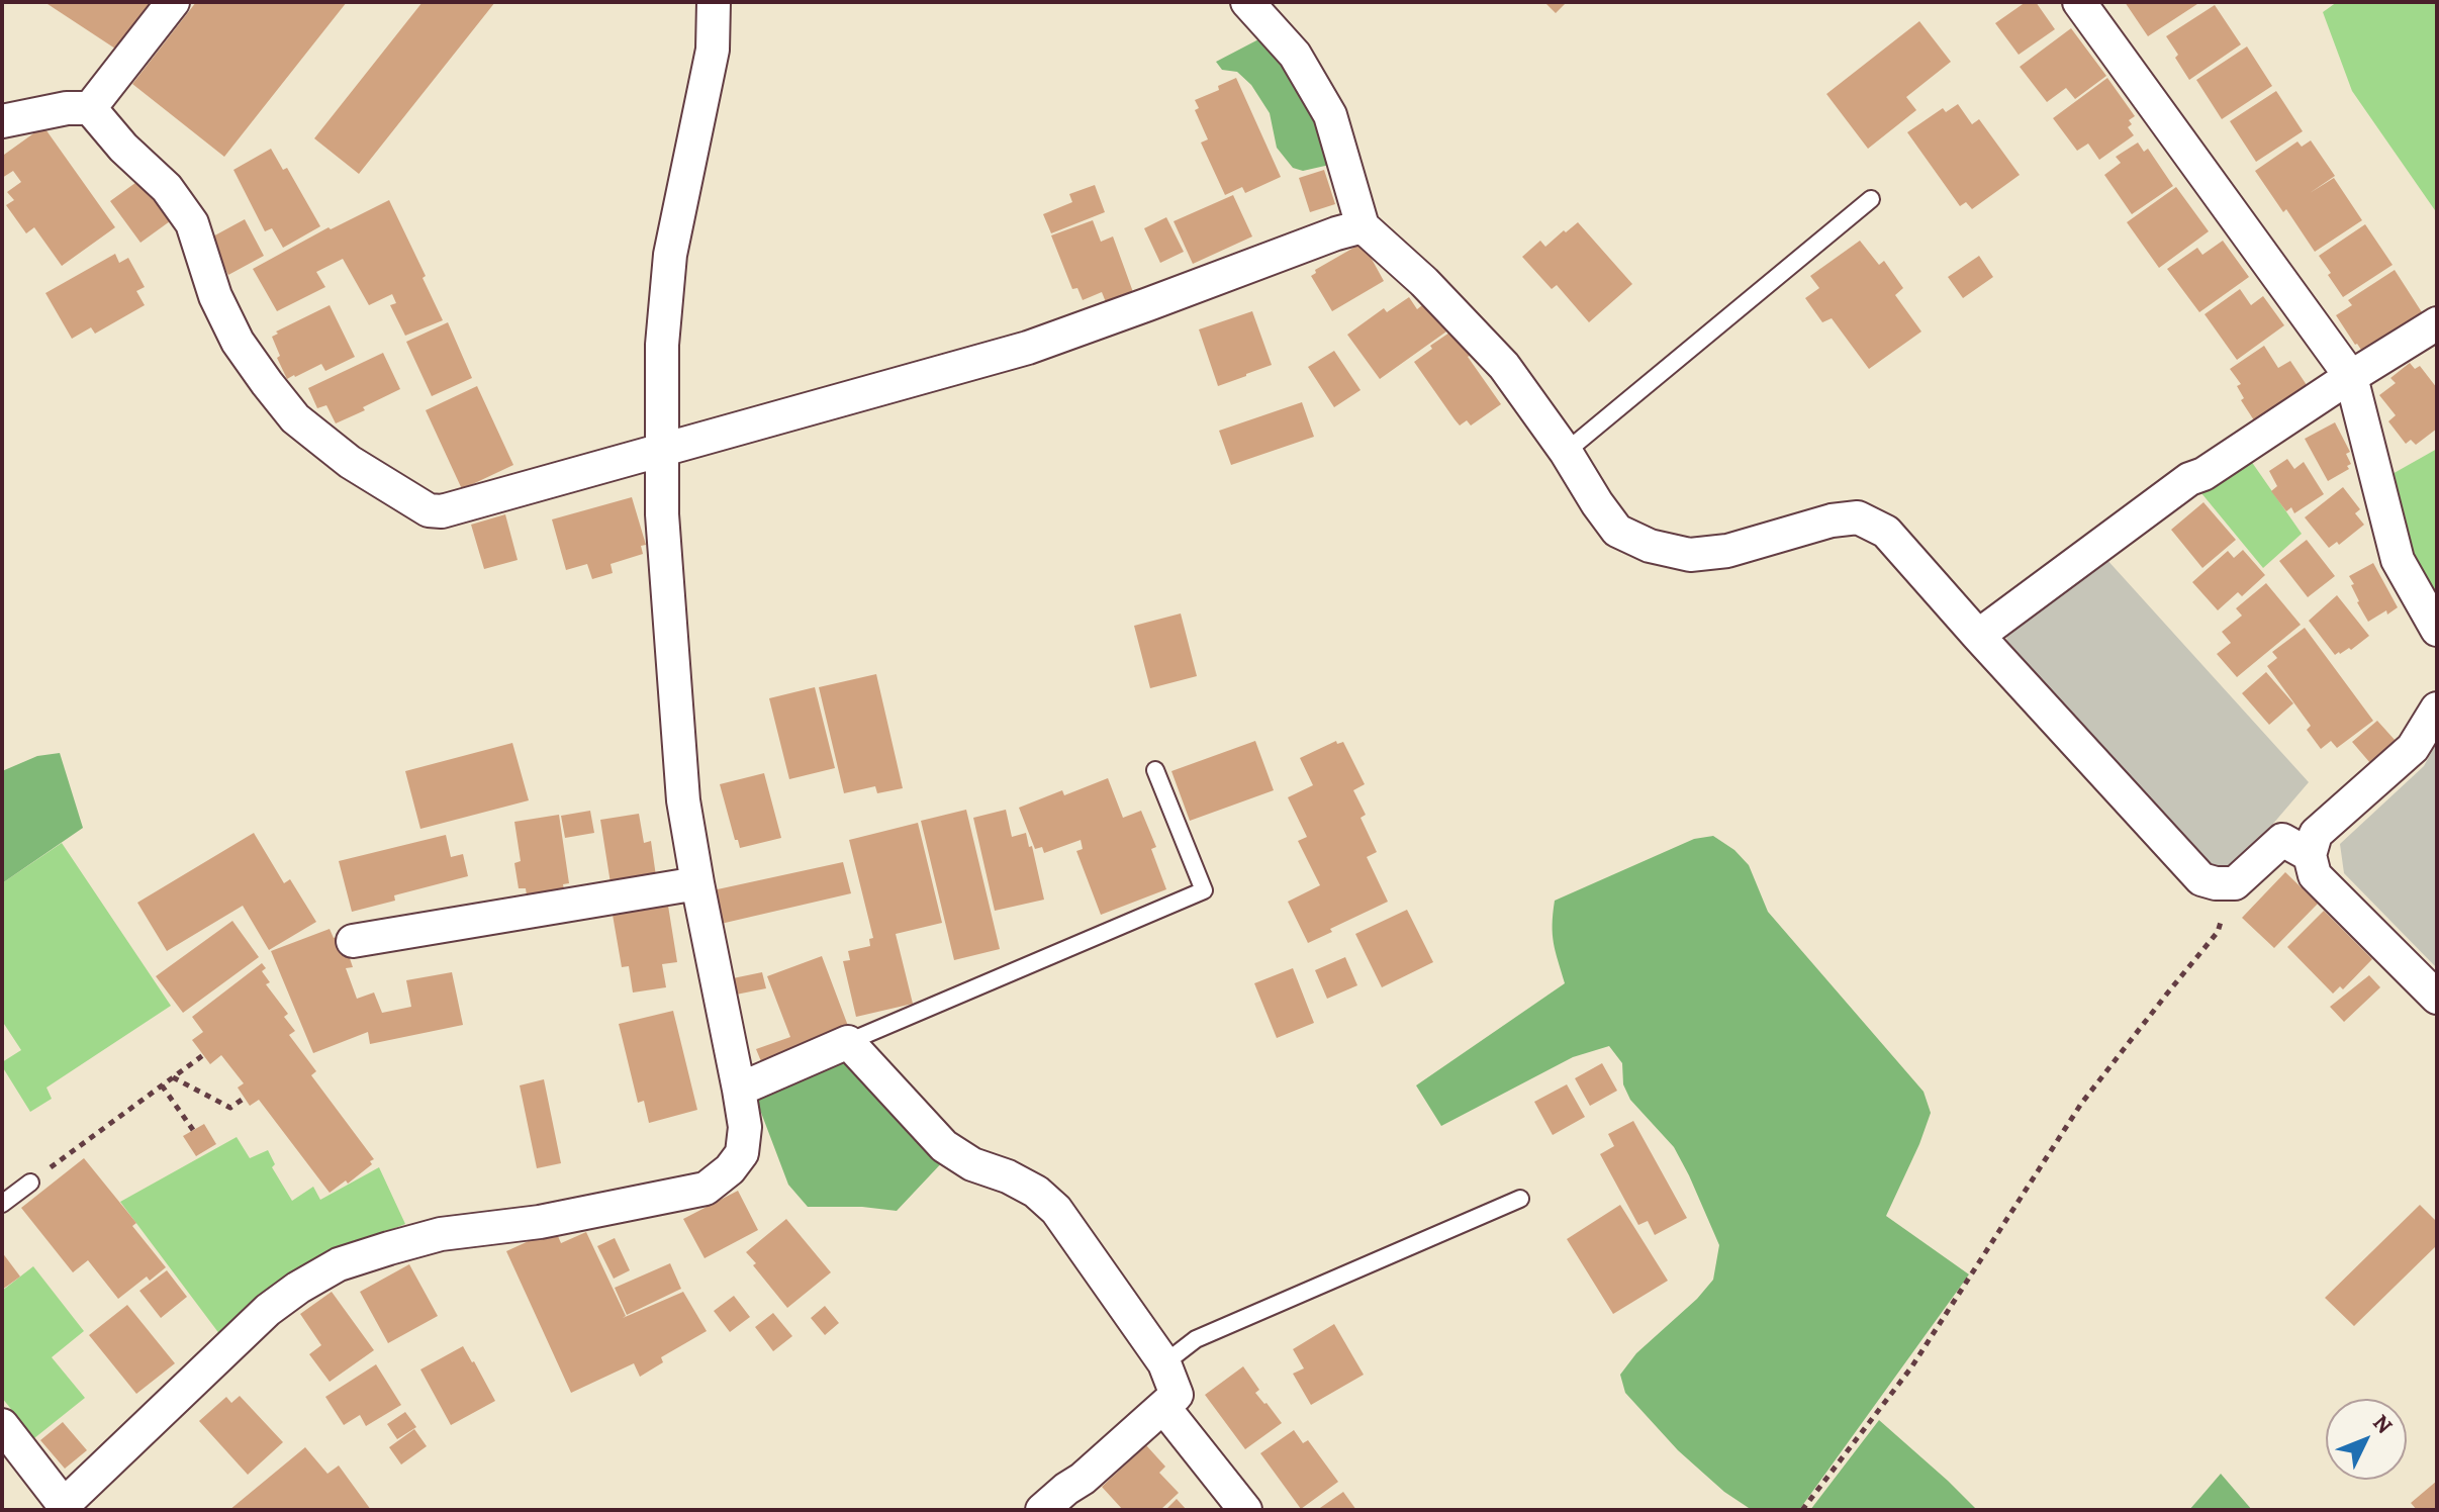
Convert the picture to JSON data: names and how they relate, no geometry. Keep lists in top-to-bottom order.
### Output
{
  "north": "top right"
}
